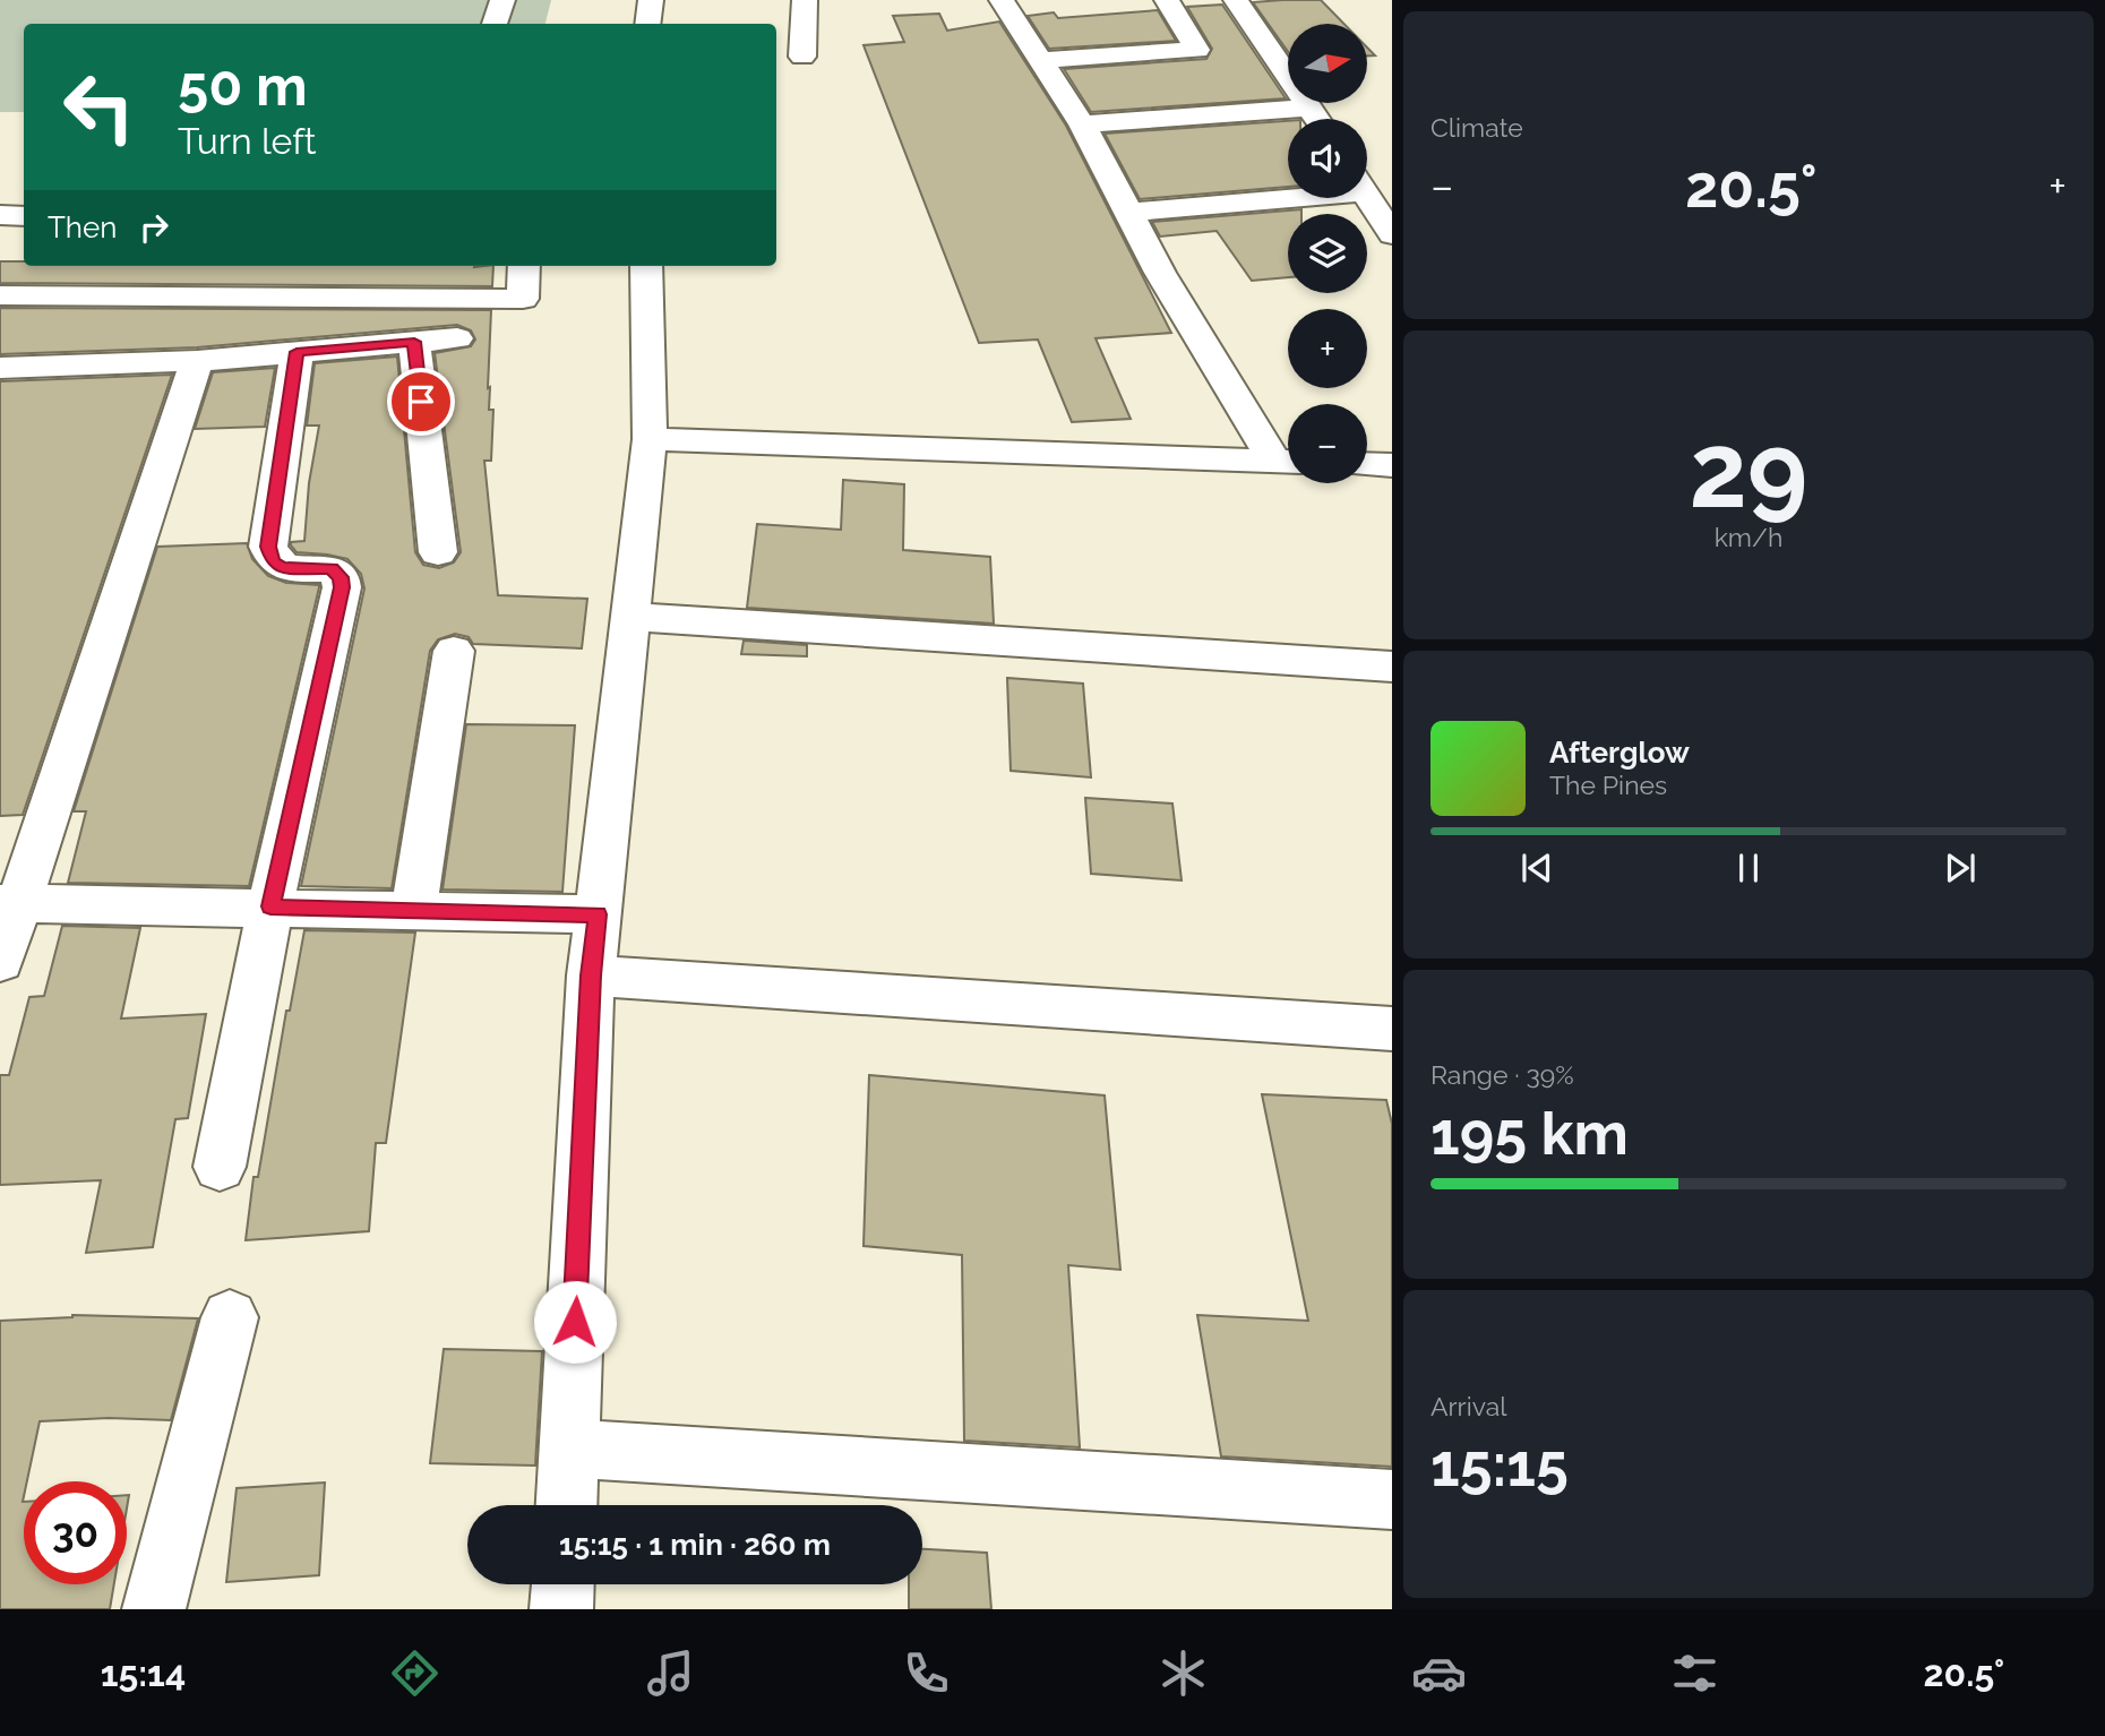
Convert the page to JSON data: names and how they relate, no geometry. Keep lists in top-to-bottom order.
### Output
{
  "north": "right",
  "page": {
    "tile": [
      "Climate",
      ["29", "km/h"],
      ["Range · 39%", "195 km"],
      ["Arrival", "15:15"]
    ],
    "map_buttons": ["+", "−"],
    "turn": ["50 m", "Turn left"],
    "heat": ["−", "20.5°", "+"],
    "then": "Then",
    "song": ["Afterglow", "The Pines"],
    "limit": "30",
    "trip": "15:15 · 1 min · 260 m",
    "tabs": ["15:14", "20.5°"]
  }
}
